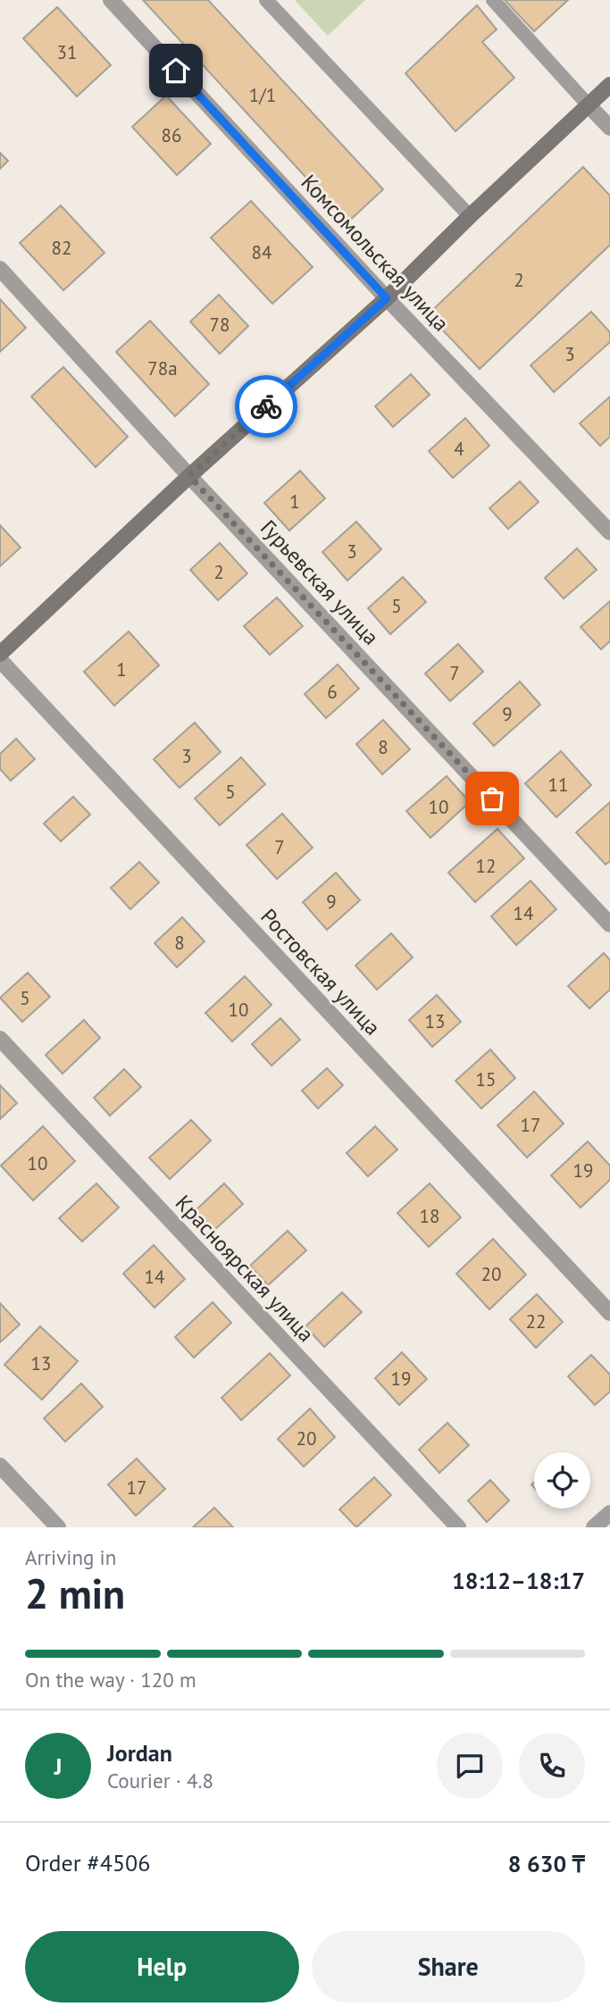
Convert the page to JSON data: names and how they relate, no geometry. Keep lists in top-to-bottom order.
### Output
{
  "streets": {
    "street": [
      "Комсомольская улица",
      "Гурьевская улица",
      "Ростовская улица",
      "Красноярская улица"
    ]
  },
  "house_numbers": [
    "31",
    "1/1",
    "86",
    "82",
    "84",
    "2",
    "78",
    "3",
    "78а",
    "4",
    "1",
    "3",
    "2",
    "5",
    "1",
    "7",
    "6",
    "9",
    "8",
    "3",
    "11",
    "5",
    "10",
    "7",
    "12",
    "9",
    "14",
    "8",
    "5",
    "10",
    "13",
    "15",
    "17",
    "10",
    "19",
    "18",
    "20",
    "14",
    "22",
    "13",
    "19",
    "20",
    "17"
  ],
  "page": {
    "heading": ["2 min", "Arriving in", "18:12–18:17"],
    "panel": [
      "Jordan",
      "Courier · 4.8",
      "Order #4506",
      "8 630 ₸"
    ],
    "bar": "On the way · 120 m",
    "round": "J",
    "buttons": ["Help", "Share"]
  }
}
